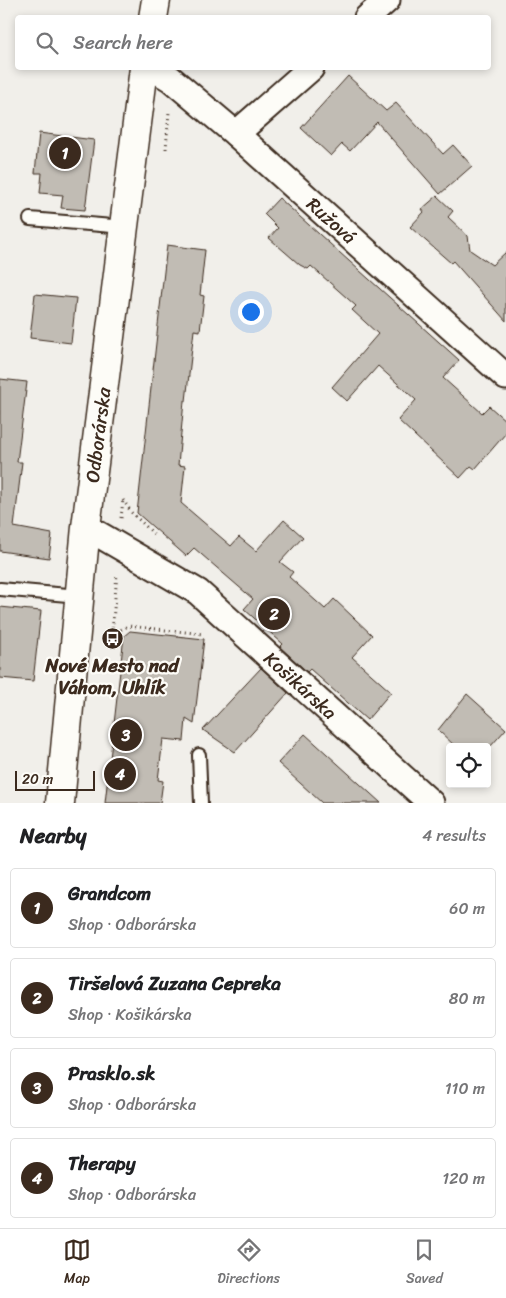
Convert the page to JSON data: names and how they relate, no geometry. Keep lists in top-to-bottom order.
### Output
{
  "streets": {
    "main road": ["Odborárska"],
    "street": ["Ružová", "Košikárska"]
  },
  "crossings": [
    ["Odborárska", "Košikárska"]
  ],
  "places": {
    "bus stop": ["Nové Mesto nad Váhom, Uhlík"]
  },
  "scale_bar": "20 m",
  "page": {
    "search": "Search here",
    "pins": [
      "1",
      "2",
      "3",
      "4"
    ],
    "scale": "20 m",
    "heading": ["Nearby", "4 results"],
    "list": [
      {
        "mark": "1",
        "name": "Grandcom",
        "note": "Shop · Odborárska",
        "value": "60 m"
      },
      {
        "mark": "2",
        "name": "Tiršelová Zuzana Cepreka",
        "note": "Shop · Košikárska",
        "value": "80 m"
      },
      {
        "mark": "3",
        "name": "Prasklo.sk",
        "note": "Shop · Odborárska",
        "value": "110 m"
      },
      {
        "mark": "4",
        "name": "Therapy",
        "note": "Shop · Odborárska",
        "value": "120 m"
      }
    ],
    "nav": ["Map", "Directions", "Saved"]
  }
}
